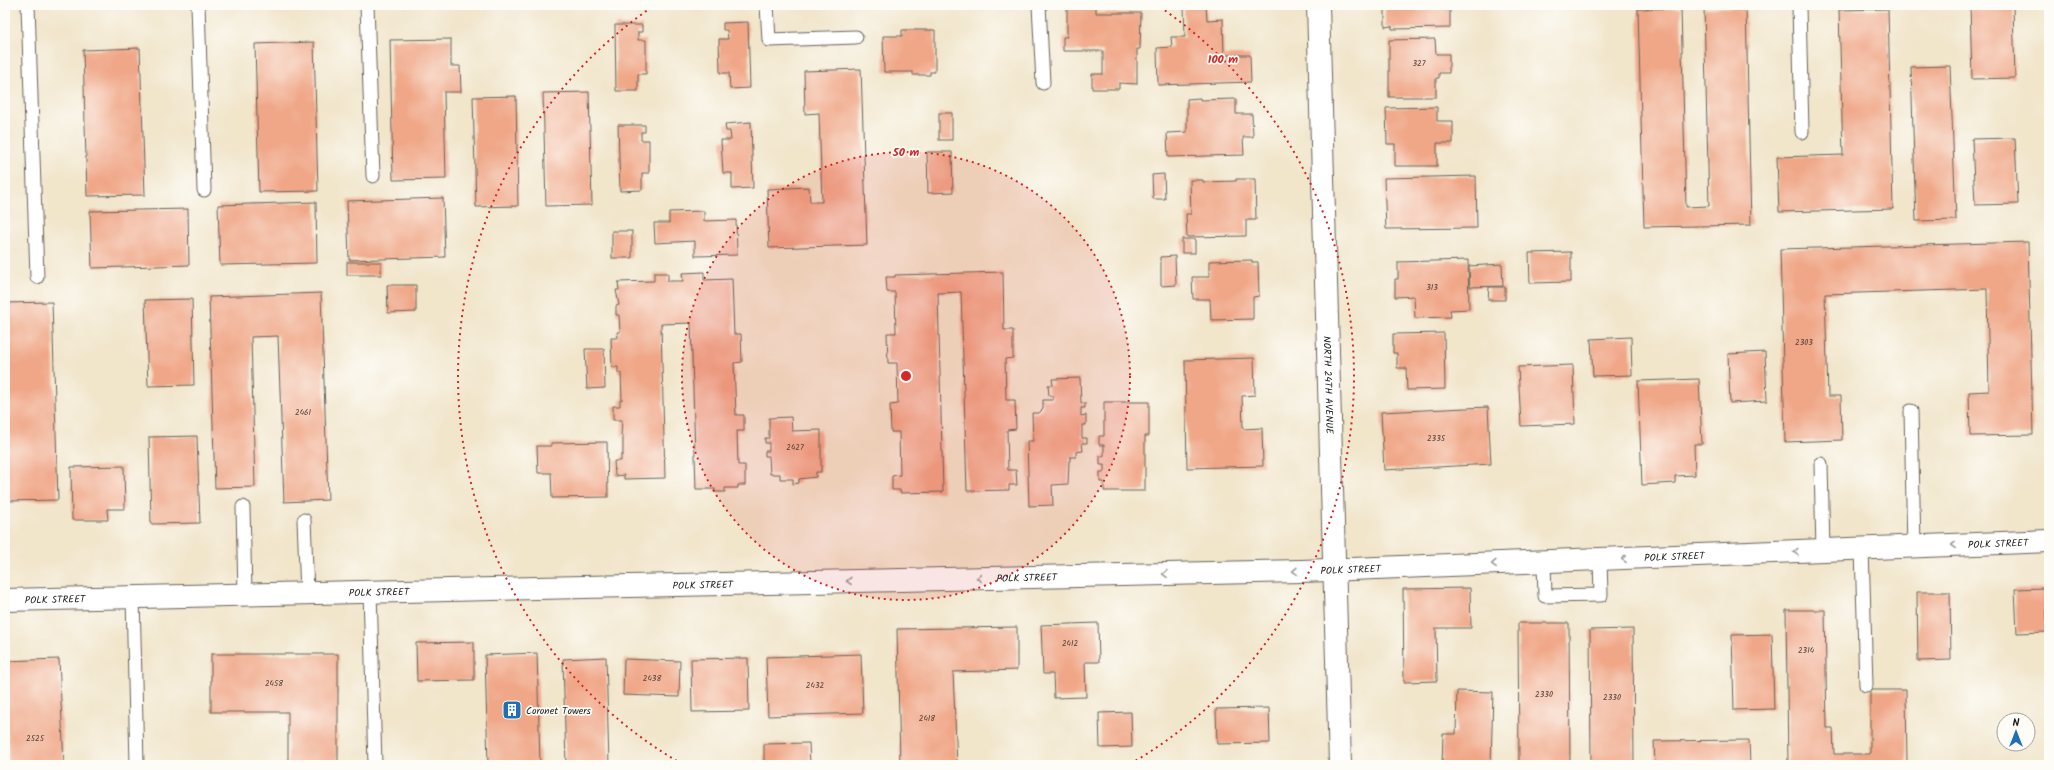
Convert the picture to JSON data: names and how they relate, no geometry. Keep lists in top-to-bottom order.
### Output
{
  "streets": {
    "main road": ["NORTH 24TH AVENUE", "POLK STREET"]
  },
  "crossings": [
    ["NORTH 24TH AVENUE", "POLK STREET"]
  ],
  "one_way": ["POLK STREET"],
  "places": {
    "building": ["Coronet Towers"]
  },
  "house_numbers": [
    "327",
    "313",
    "2303",
    "2461",
    "2335",
    "2427",
    "2412",
    "2314",
    "2438",
    "2458",
    "2432",
    "2330",
    "2330",
    "2418",
    "2525"
  ],
  "north": "top",
  "rings": ["100 m", "50 m"]
}
